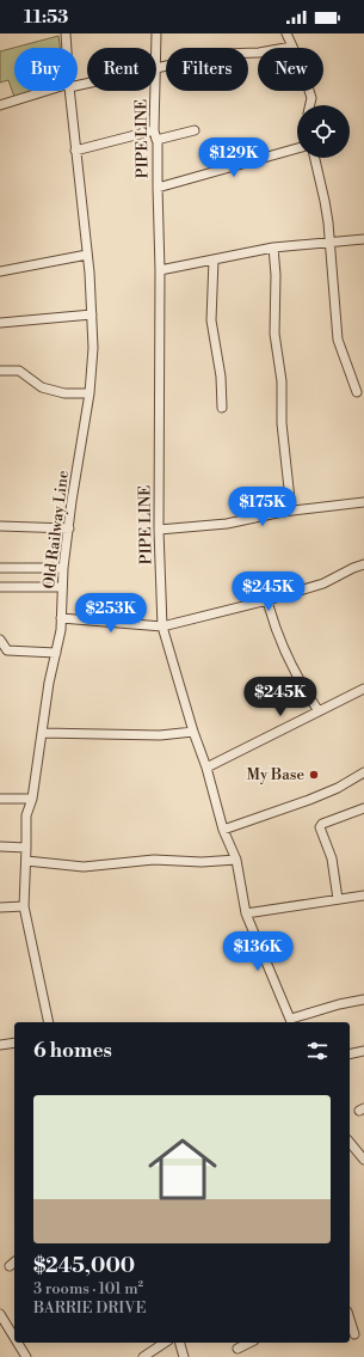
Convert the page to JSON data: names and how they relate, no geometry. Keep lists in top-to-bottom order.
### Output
{
  "streets": {
    "street": ["PIPE LINE", "Old Railway Line"]
  },
  "places": ["My Base"],
  "page": {
    "status": "11:53",
    "chip": [
      "Buy",
      "Rent",
      "Filters",
      "New"
    ],
    "price": [
      "$129K",
      "$175K",
      "$245K",
      "$253K",
      "$245K",
      "$136K"
    ],
    "heading": "6 homes",
    "list": [
      {
        "name": "$245,000",
        "note": "3 rooms · 101 m² · BARRIE DRIVE"
      }
    ]
  }
}
